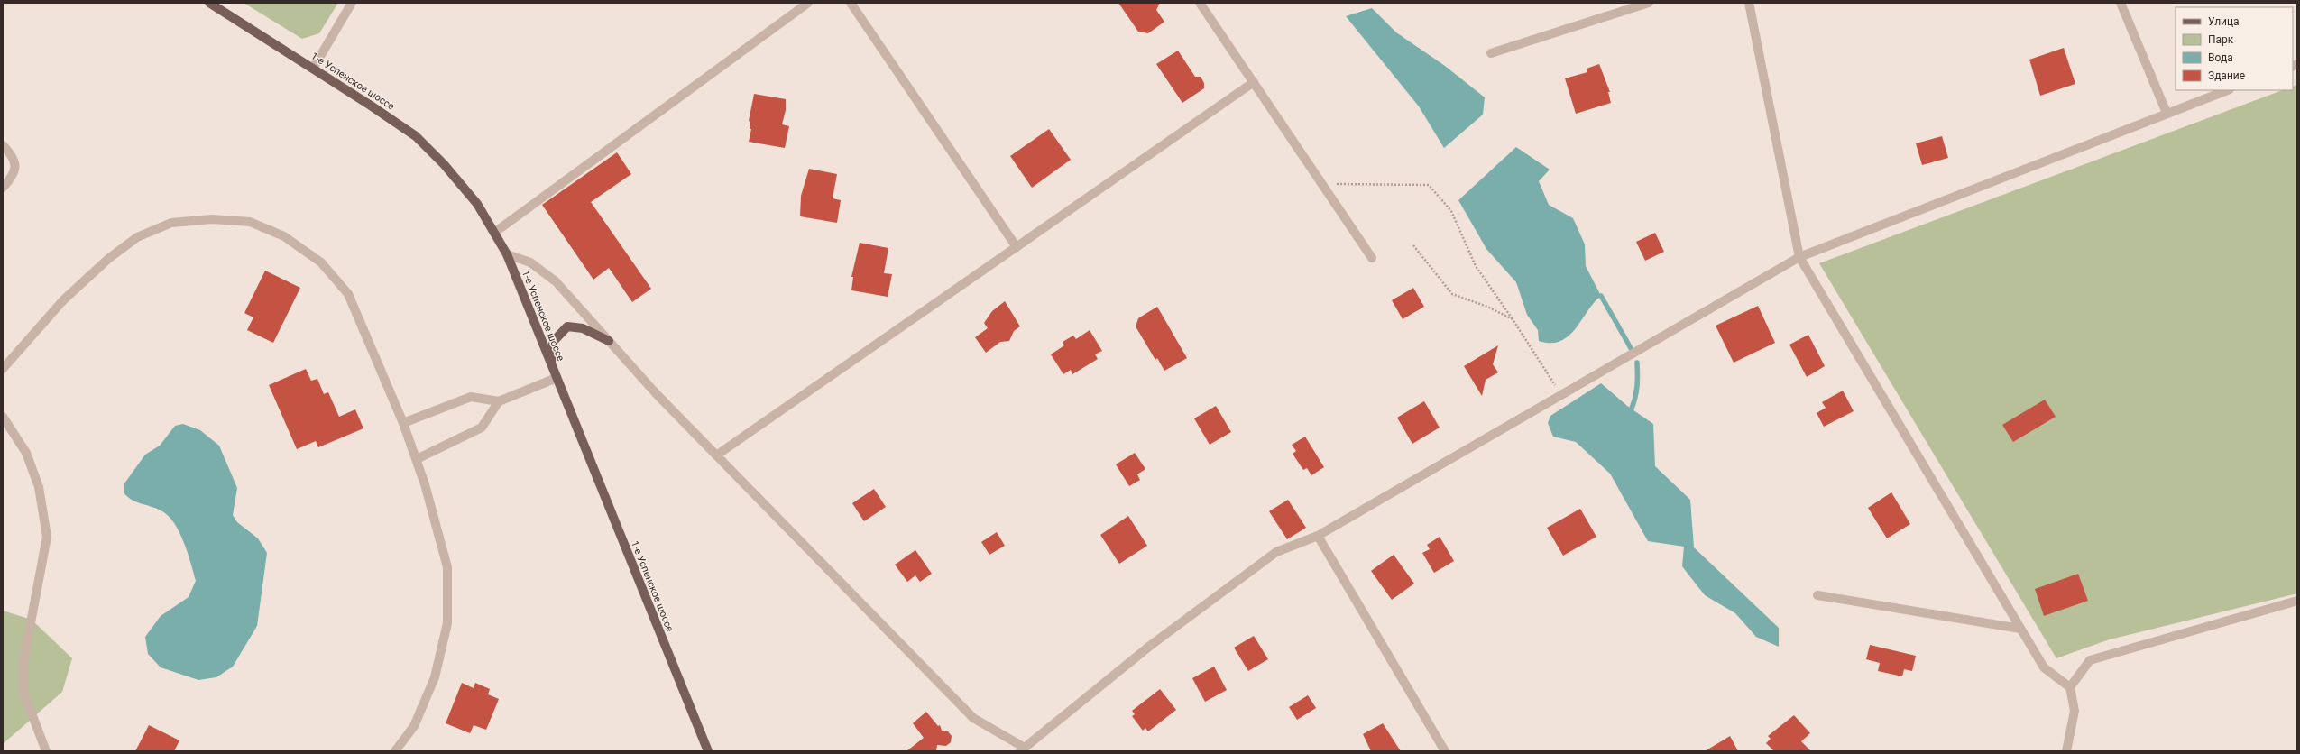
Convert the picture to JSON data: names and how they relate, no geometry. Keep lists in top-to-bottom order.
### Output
{
  "streets": {
    "main road": ["1-е Успенское шоссе"]
  },
  "legend": [
    "Улица",
    "Парк",
    "Вода",
    "Здание"
  ]
}
